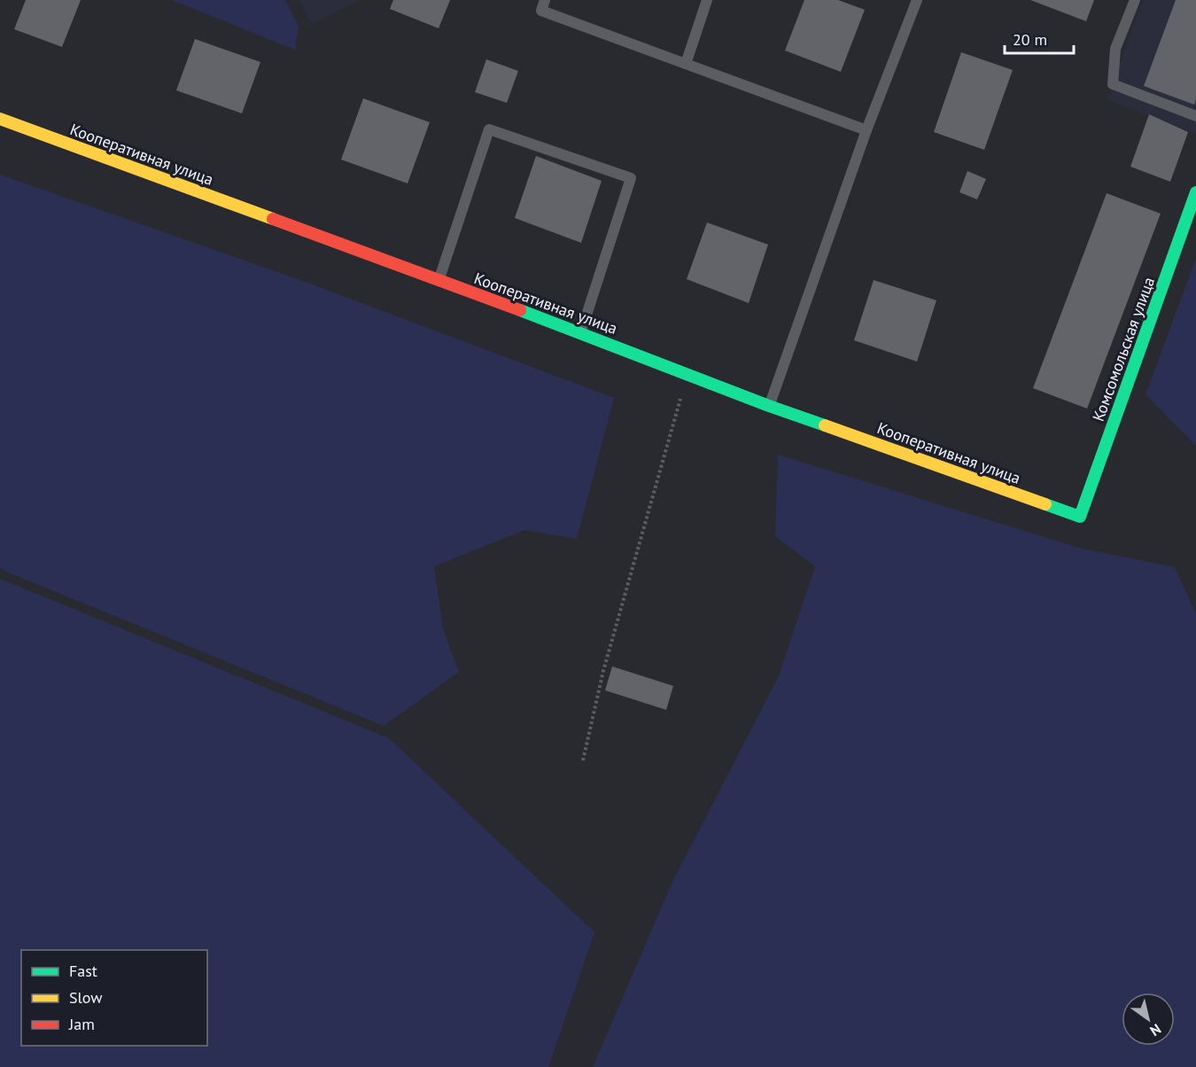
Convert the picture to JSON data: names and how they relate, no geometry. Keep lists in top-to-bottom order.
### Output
{
  "streets": {
    "street": ["Кооперативная улица", "Комсомольская улица"]
  },
  "crossings": [
    ["Кооперативная улица", "Комсомольская улица"]
  ],
  "legend": ["Fast", "Slow", "Jam"],
  "scale_bar": "20 m",
  "north": "bottom right"
}
